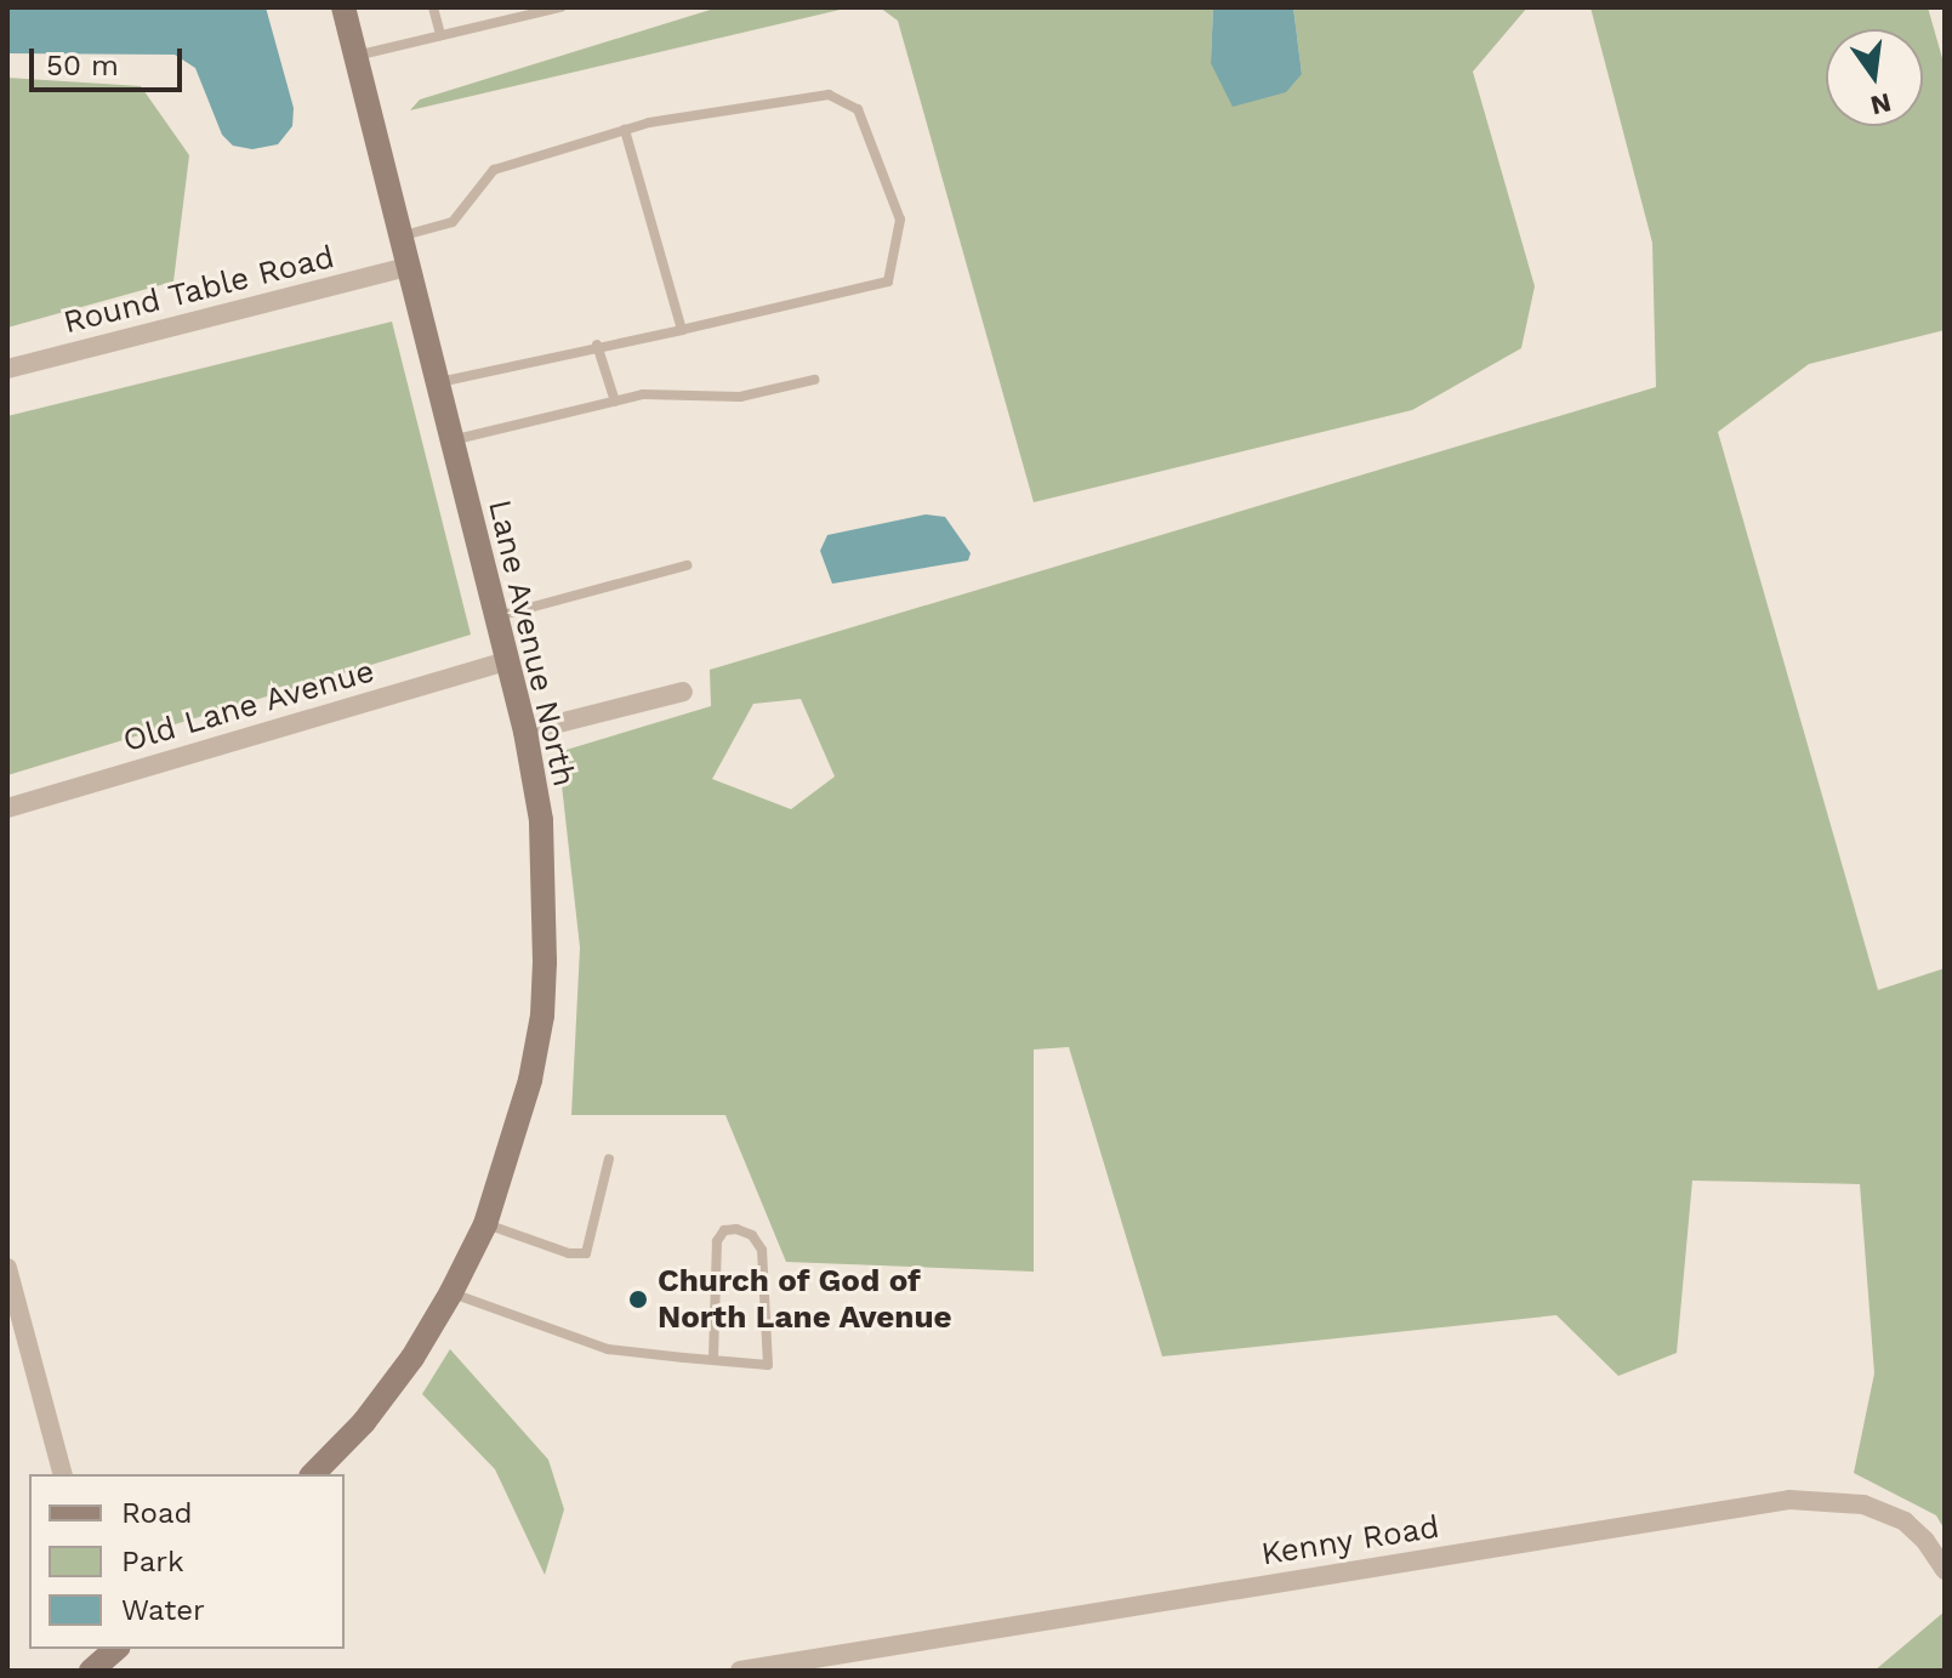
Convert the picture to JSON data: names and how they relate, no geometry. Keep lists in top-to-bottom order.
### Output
{
  "streets": {
    "main road": ["Lane Avenue North"],
    "street": ["Round Table Road", "Old Lane Avenue", "Kenny Road"]
  },
  "crossings": [
    ["Round Table Road", "Lane Avenue North"],
    ["Lane Avenue North", "Old Lane Avenue"]
  ],
  "places": ["Church of God of North Lane Avenue"],
  "legend": ["Road", "Park", "Water"],
  "scale_bar": "50 m",
  "north": "bottom"
}
